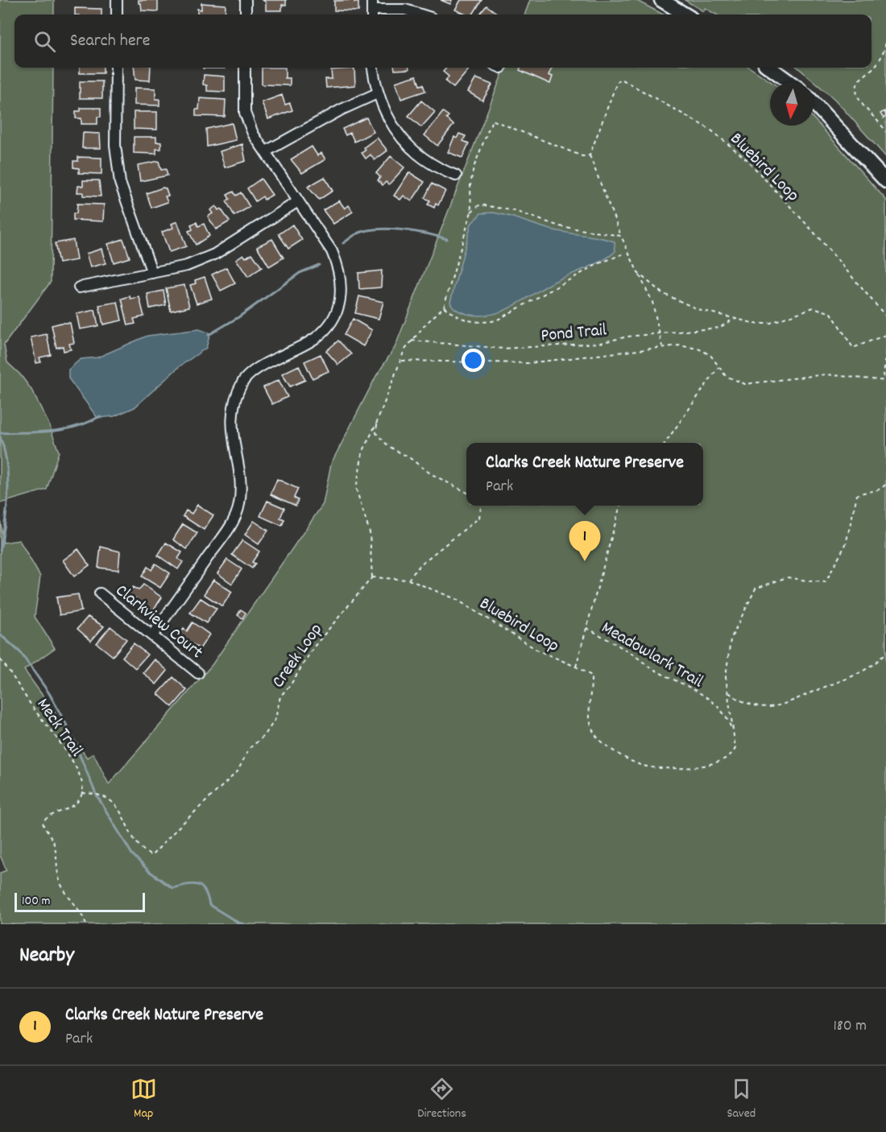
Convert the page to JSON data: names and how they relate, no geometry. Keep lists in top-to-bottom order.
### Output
{
  "streets": {
    "street": ["Clarkview Court"],
    "path": [
      "Bluebird Loop",
      "Pond Trail",
      "Meadowlark Trail",
      "Creek Loop",
      "Meck Trail"
    ]
  },
  "crossings": [
    ["Bluebird Loop", "Meadowlark Trail"],
    ["Bluebird Loop", "Creek Loop"],
    ["Creek Loop", "Meck Trail"]
  ],
  "scale_bar": "100 m",
  "north": "bottom",
  "page": {
    "search": "Search here",
    "popup": ["Clarks Creek Nature Preserve", "Park"],
    "pins": "1",
    "scale": "100 m",
    "heading": "Nearby",
    "list": [
      {
        "mark": "1",
        "name": "Clarks Creek Nature Preserve",
        "note": "Park",
        "value": "180 m"
      }
    ],
    "nav": ["Map", "Directions", "Saved"]
  }
}
